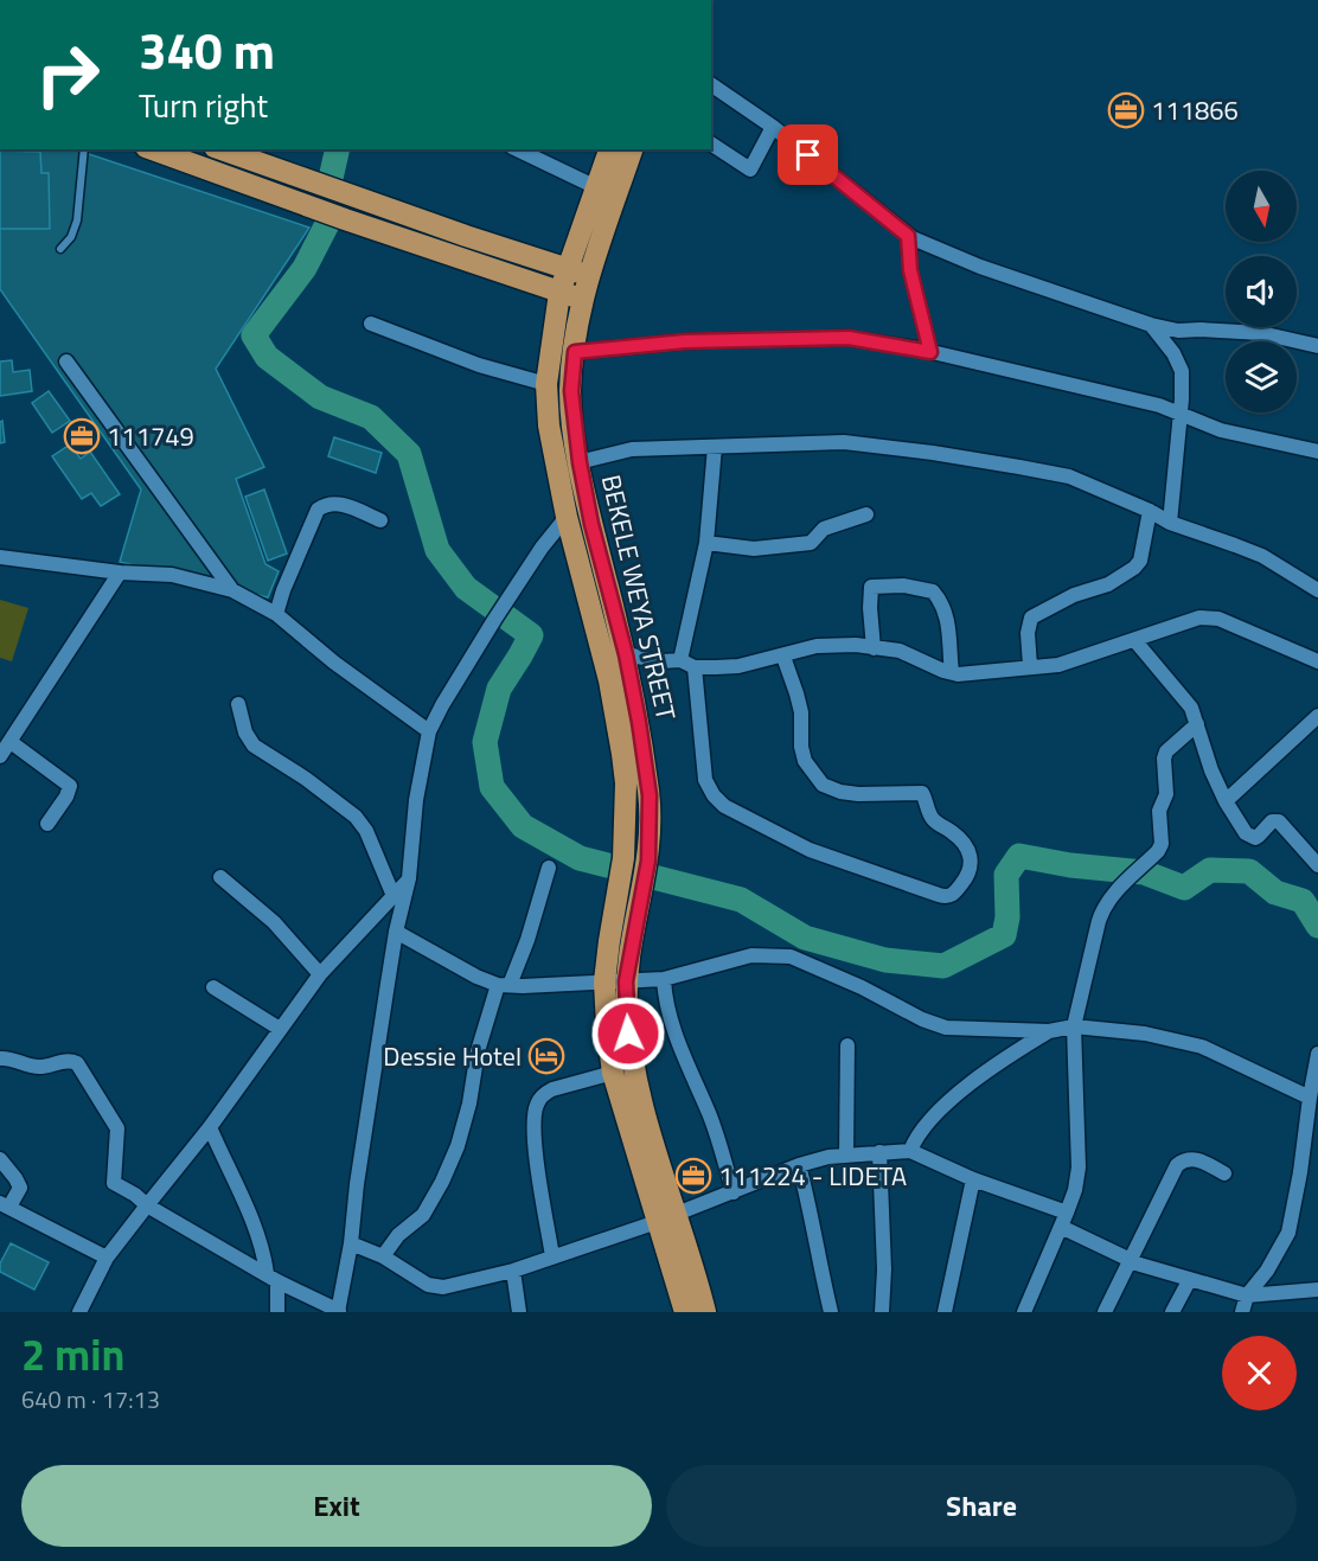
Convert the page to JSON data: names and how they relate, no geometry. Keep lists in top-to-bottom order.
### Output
{
  "streets": {
    "main road": ["BEKELE WEYA STREET"]
  },
  "places": {
    "office": ["111866", "111749", "111224 - LIDETA"],
    "hotel": ["Dessie Hotel"]
  },
  "north": "bottom",
  "page": {
    "turn": ["340 m", "Turn right"],
    "heading": ["2 min", "640 m · 17:13"],
    "buttons": ["Exit", "Share"]
  }
}
